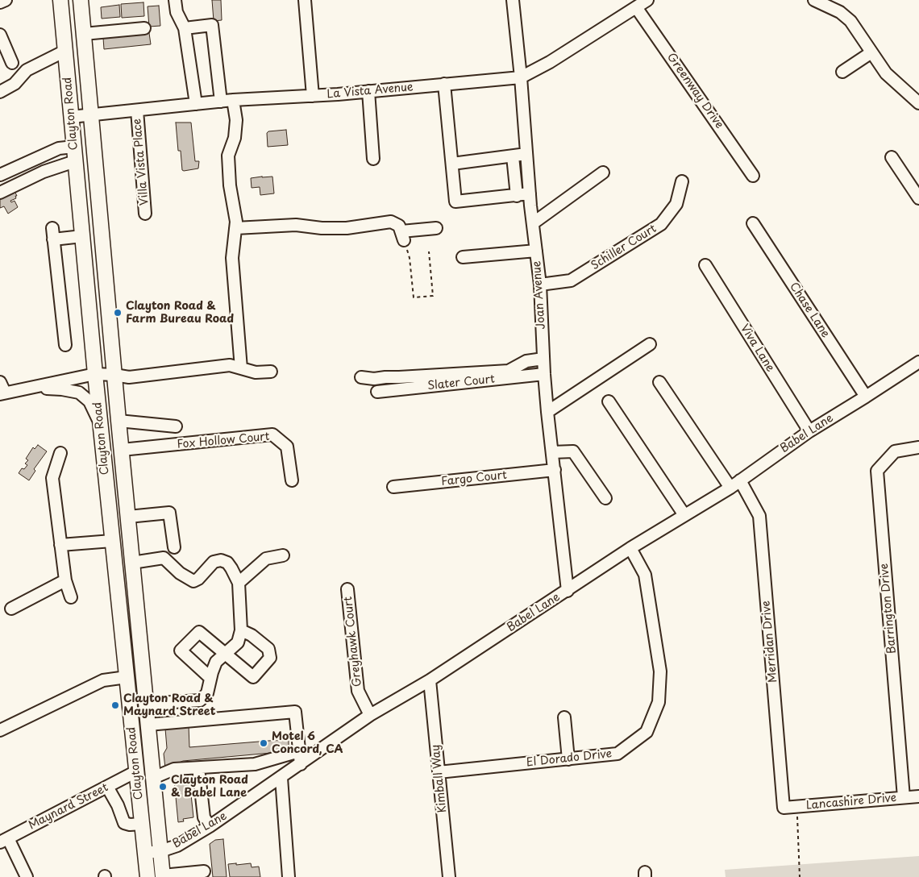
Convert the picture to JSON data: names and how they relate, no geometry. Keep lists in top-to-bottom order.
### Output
{
  "streets": {
    "main road": ["Clayton Road"],
    "street": [
      "La Vista Avenue",
      "Greenway Drive",
      "Villa Vista Place",
      "Schiller Court",
      "Joan Avenue",
      "Chase Lane",
      "Viva Lane",
      "Slater Court",
      "Babel Lane",
      "Fox Hollow Court",
      "Fargo Court",
      "Barrington Drive",
      "Greyhawk Court",
      "Merridan Drive",
      "El Dorado Drive",
      "Kimball Way",
      "Lancashire Drive",
      "Maynard Street"
    ]
  },
  "crossings": [
    ["La Vista Avenue", "Greenway Drive"],
    ["La Vista Avenue", "Clayton Road"],
    ["La Vista Avenue", "Villa Vista Place"],
    ["La Vista Avenue", "Joan Avenue"],
    ["Clayton Road", "Babel Lane"],
    ["Clayton Road", "Fox Hollow Court"],
    ["Clayton Road", "Maynard Street"],
    ["Schiller Court", "Joan Avenue"],
    ["Joan Avenue", "Slater Court"],
    ["Joan Avenue", "Babel Lane"],
    ["Joan Avenue", "Fargo Court"],
    ["Chase Lane", "Babel Lane"],
    ["Viva Lane", "Babel Lane"],
    ["Babel Lane", "Greyhawk Court"],
    ["Babel Lane", "Merridan Drive"],
    ["Babel Lane", "El Dorado Drive"],
    ["Babel Lane", "Kimball Way"],
    ["Barrington Drive", "Lancashire Drive"],
    ["Merridan Drive", "Lancashire Drive"],
    ["El Dorado Drive", "Kimball Way"]
  ],
  "places": [
    "Clayton Road & Farm Bureau Road",
    "Clayton Road & Maynard Street",
    "Motel 6 Concord, CA",
    "Clayton Road & Babel Lane"
  ]
}
